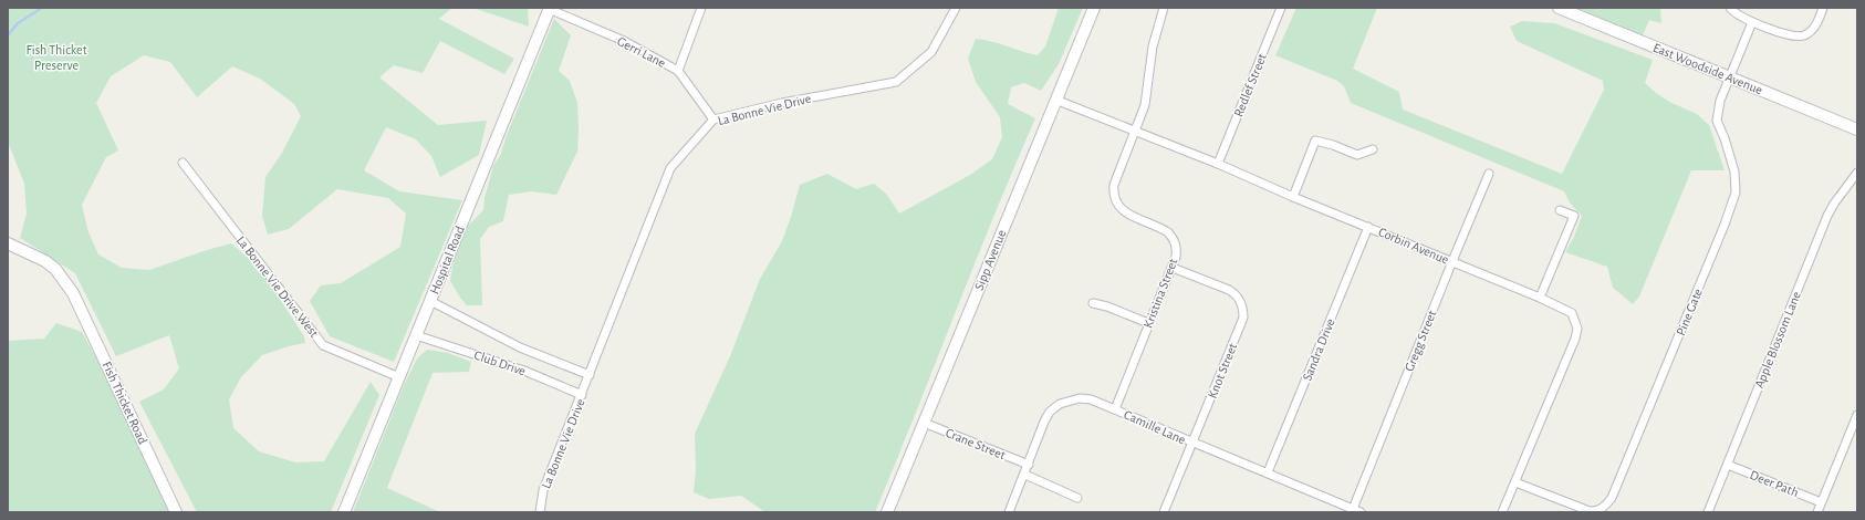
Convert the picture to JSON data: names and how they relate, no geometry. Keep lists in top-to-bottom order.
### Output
{
  "streets": {
    "street": [
      "Gerri Lane",
      "East Woodside Avenue",
      "Redlef Street",
      "La Bonne Vie Drive",
      "Corbin Avenue",
      "Hospital Road",
      "Sipp Avenue",
      "La Bonne Vie Drive West",
      "Kristina Street",
      "Pine Gate",
      "Apple Blossom Lane",
      "Gregg Street",
      "Sandra Drive",
      "Club Drive",
      "Knot Street",
      "Fish Thicket Road",
      "Camille Lane",
      "Crane Street",
      "Deer Path"
    ]
  },
  "crossings": [
    ["Gerri Lane", "La Bonne Vie Drive"],
    ["Gerri Lane", "Hospital Road"],
    ["East Woodside Avenue", "Pine Gate"],
    ["Redlef Street", "Corbin Avenue"],
    ["La Bonne Vie Drive", "Club Drive"],
    ["Corbin Avenue", "Sipp Avenue"],
    ["Corbin Avenue", "Kristina Street"],
    ["Corbin Avenue", "Pine Gate"],
    ["Corbin Avenue", "Gregg Street"],
    ["Corbin Avenue", "Sandra Drive"],
    ["Hospital Road", "La Bonne Vie Drive West"],
    ["Hospital Road", "Club Drive"],
    ["Sipp Avenue", "Crane Street"],
    ["Kristina Street", "Knot Street"],
    ["Kristina Street", "Camille Lane"],
    ["Apple Blossom Lane", "Deer Path"],
    ["Gregg Street", "Camille Lane"],
    ["Sandra Drive", "Camille Lane"],
    ["Knot Street", "Camille Lane"],
    ["Camille Lane", "Crane Street"]
  ],
  "parks": ["Fish Thicket Preserve"]
}
